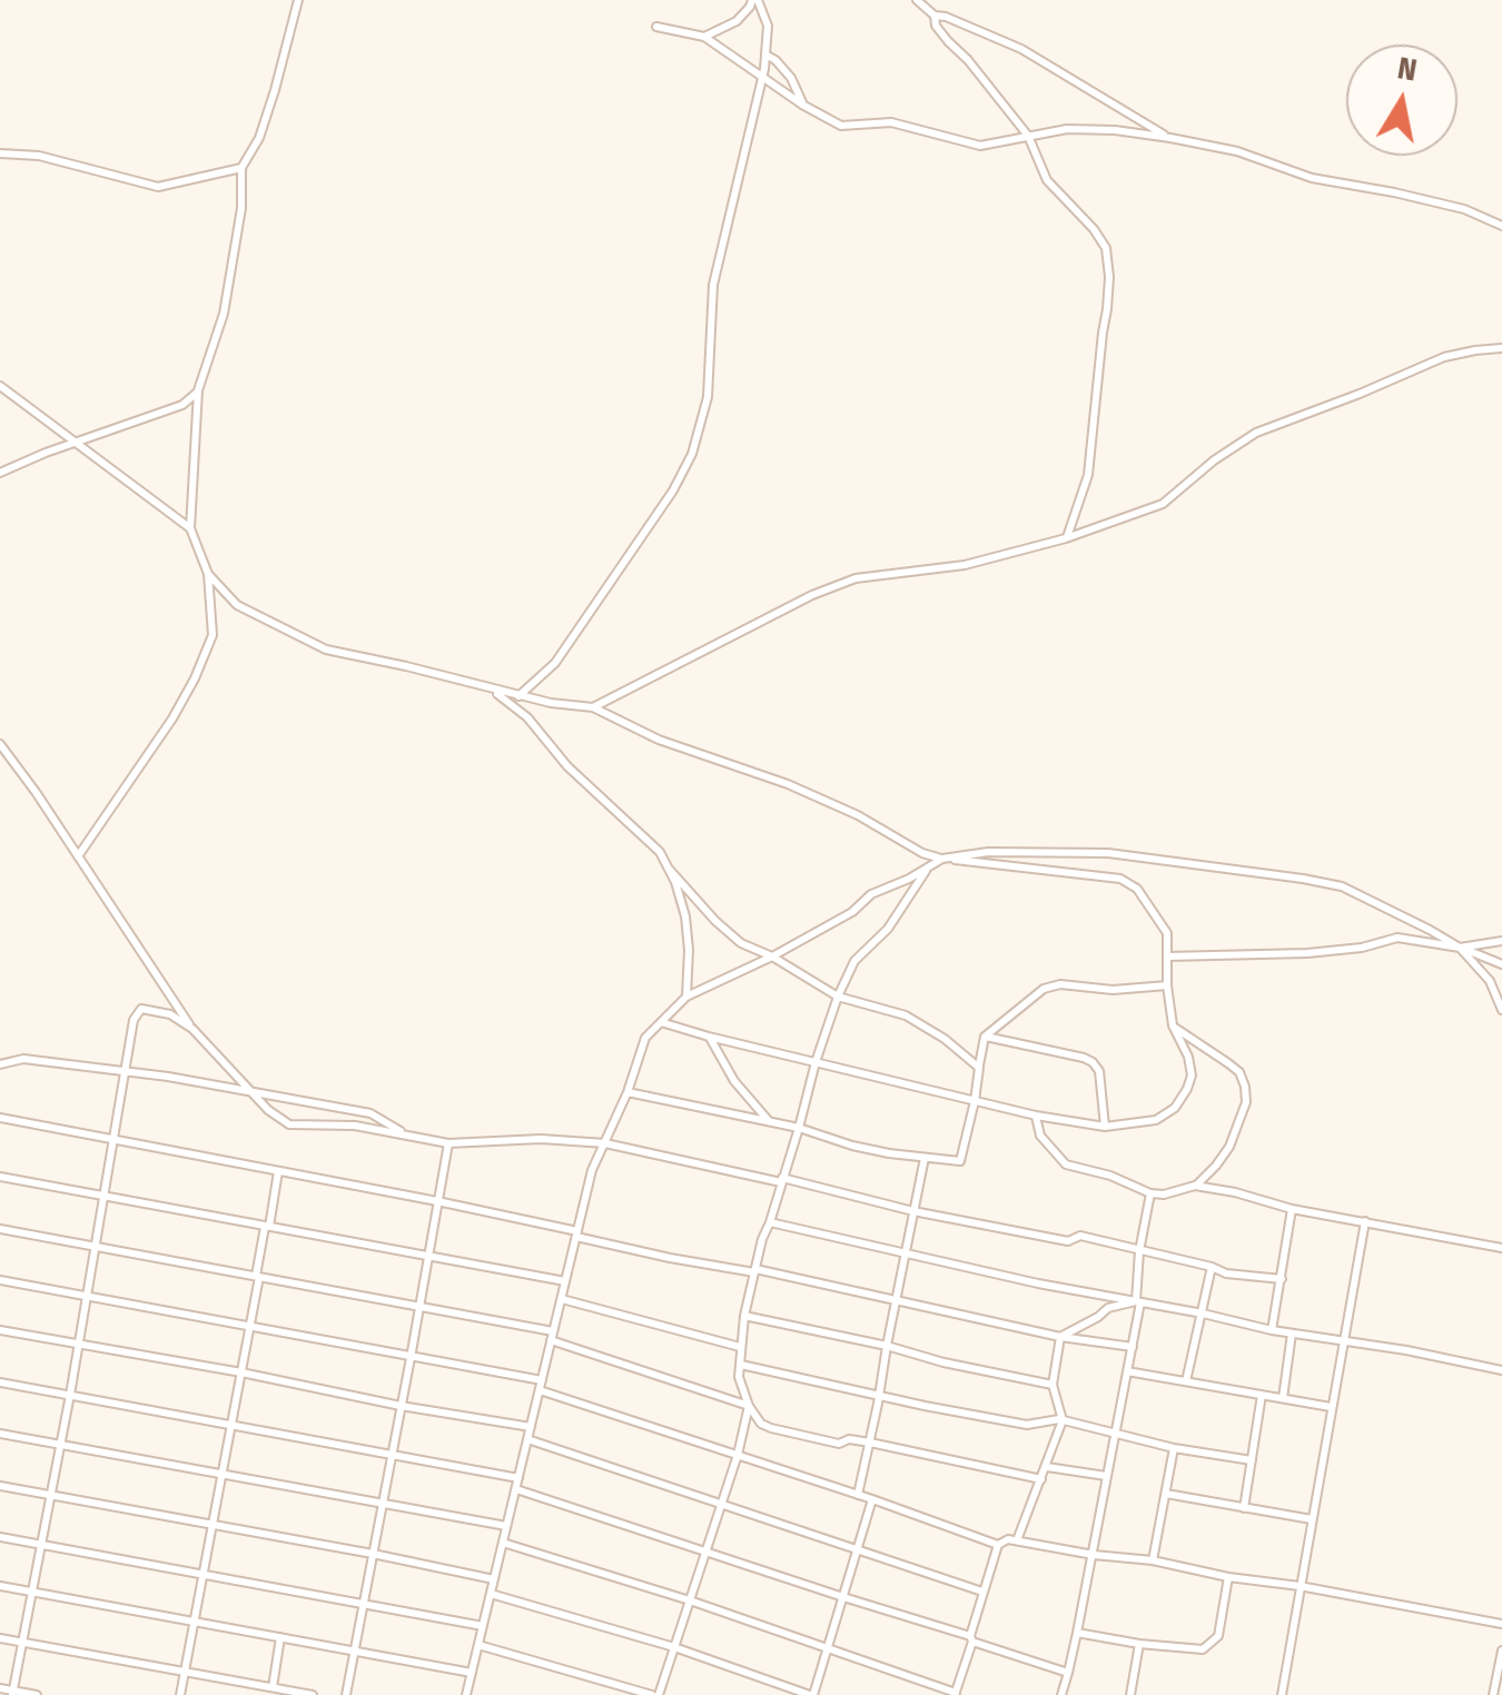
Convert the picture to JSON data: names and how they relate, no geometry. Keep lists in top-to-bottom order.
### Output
{
  "north": "top"
}
